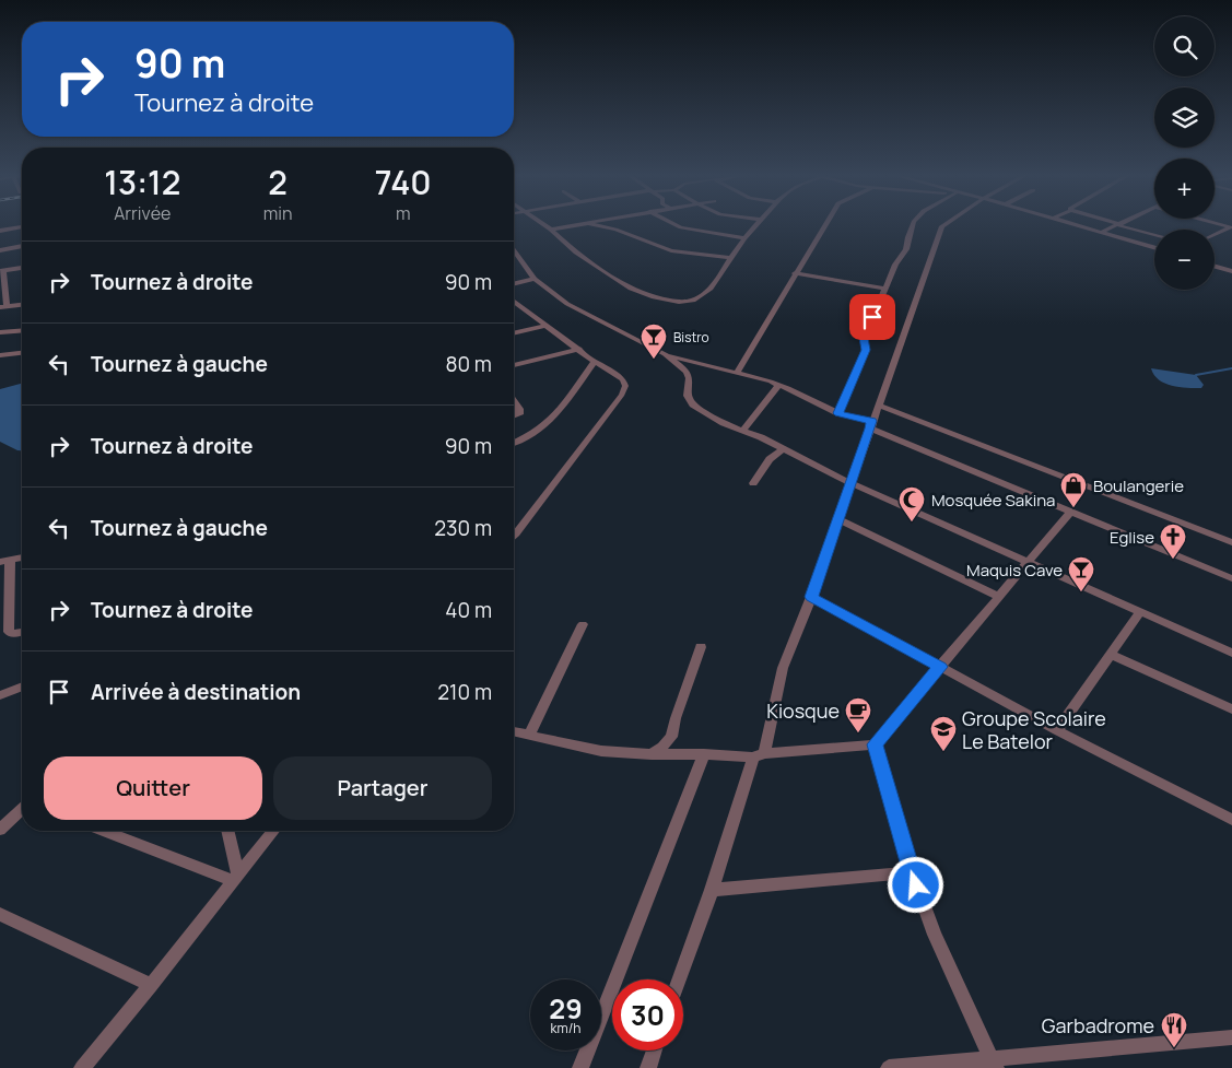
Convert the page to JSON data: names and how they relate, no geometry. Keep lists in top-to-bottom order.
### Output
{
  "places": {
    "bar": ["Bistro", "Maquis Cave"],
    "shop": ["Boulangerie"],
    "mosque": ["Mosquée Sakina"],
    "church": ["Eglise"],
    "cafe": ["Kiosque"],
    "school or university": ["Groupe Scolaire Le Batelor"],
    "restaurant": ["Garbadrome"]
  },
  "page": {
    "map_buttons": ["+", "−"],
    "turn": ["90 m", "Tournez à droite"],
    "eta": [
      "13:12",
      "Arrivée",
      "2",
      "min",
      "740",
      "m"
    ],
    "list": [
      {
        "name": "Tournez à droite",
        "value": "90 m"
      },
      {
        "name": "Tournez à gauche",
        "value": "80 m"
      },
      {
        "name": "Tournez à droite",
        "value": "90 m"
      },
      {
        "name": "Tournez à gauche",
        "value": "230 m"
      },
      {
        "name": "Tournez à droite",
        "value": "40 m"
      },
      {
        "name": "Arrivée à destination",
        "value": "210 m"
      }
    ],
    "buttons": ["Quitter", "Partager"],
    "speed": "29 km/h",
    "limit": "30"
  }
}
